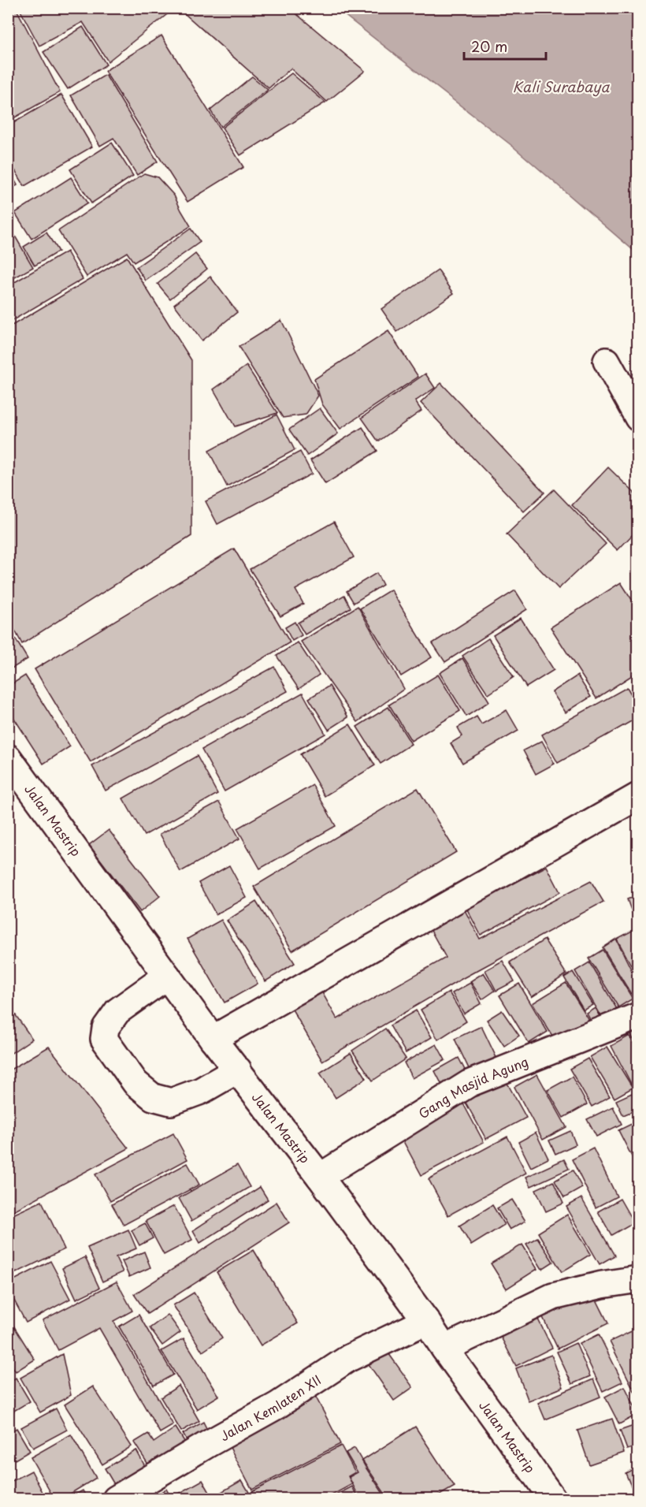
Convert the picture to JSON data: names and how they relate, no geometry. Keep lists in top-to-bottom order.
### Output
{
  "streets": {
    "main road": ["Jalan Mastrip", "Gang Masjid Agung", "Jalan Kemlaten XII"]
  },
  "crossings": [
    ["Jalan Mastrip", "Gang Masjid Agung"],
    ["Jalan Mastrip", "Jalan Kemlaten XII"]
  ],
  "water": ["Kali Surabaya"],
  "scale_bar": "20 m"
}
